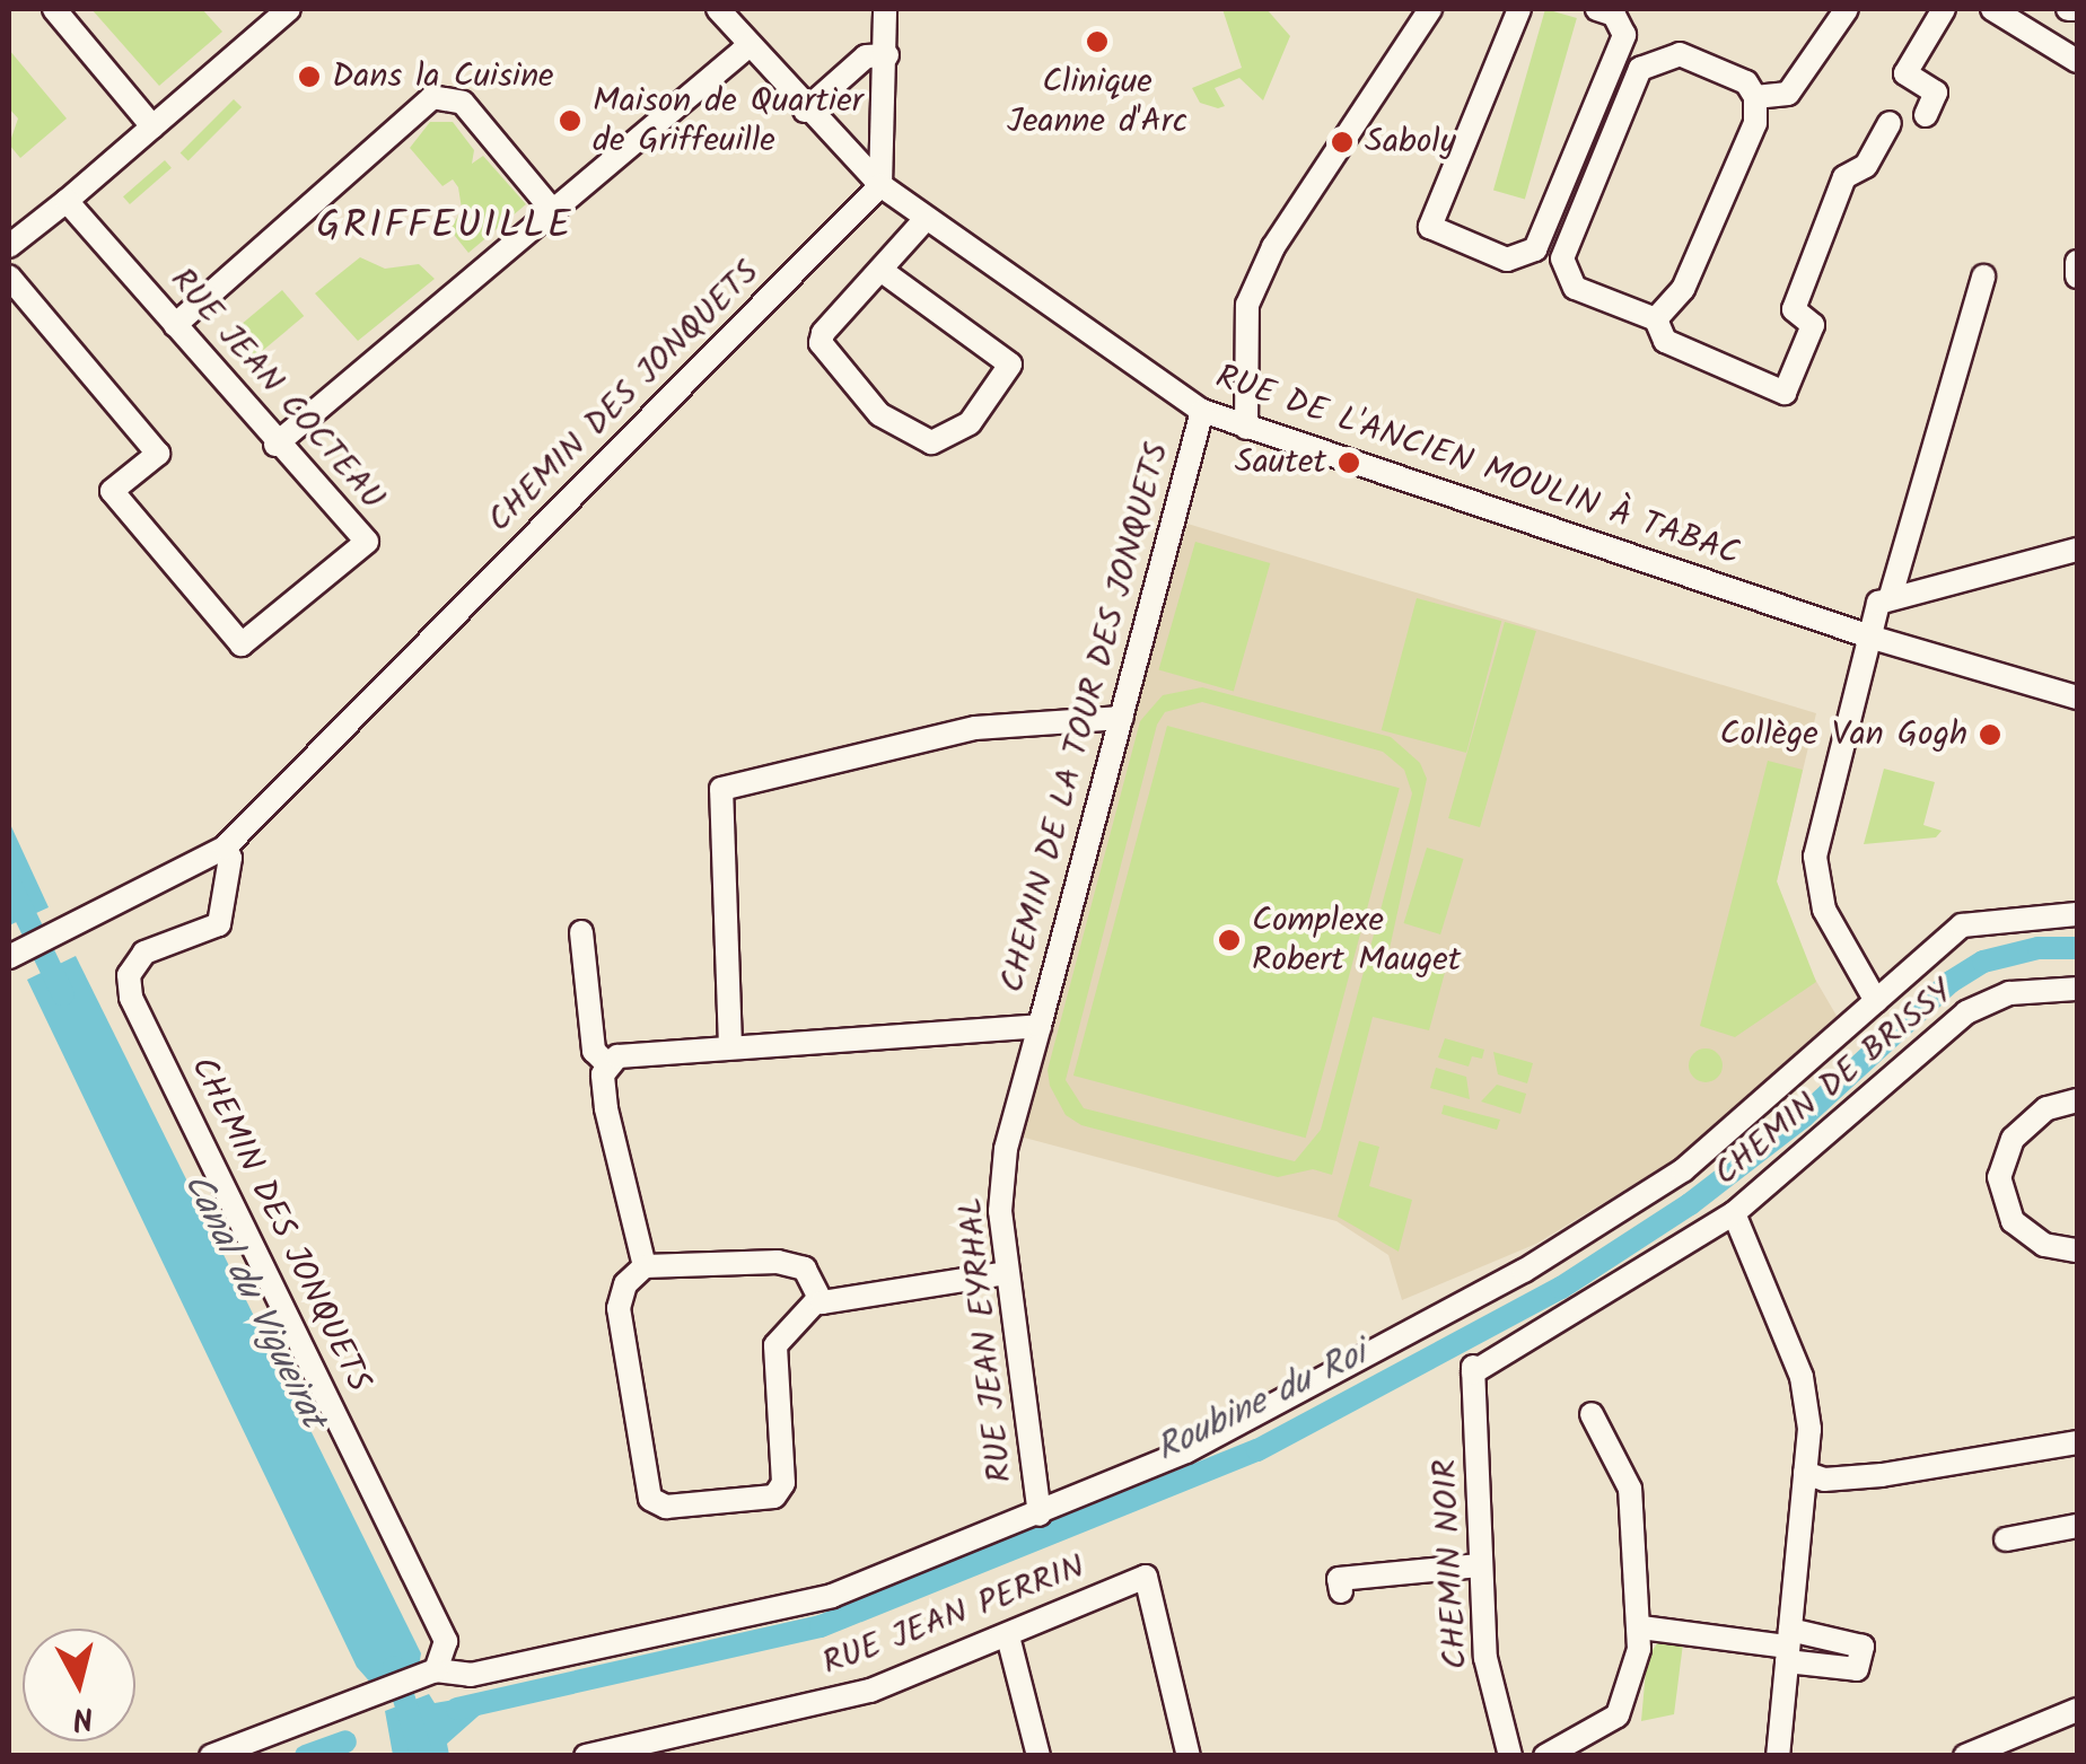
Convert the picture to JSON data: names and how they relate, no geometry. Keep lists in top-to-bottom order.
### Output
{
  "streets": {
    "street": [
      "RUE JEAN COCTEAU",
      "CHEMIN DES JONQUETS",
      "RUE DE L'ANCIEN MOULIN À TABAC",
      "CHEMIN DE LA TOUR DES JONQUETS",
      "CHEMIN DE BRISSY",
      "RUE JEAN EYRHAL",
      "CHEMIN NOIR",
      "RUE JEAN PERRIN"
    ]
  },
  "crossings": [
    ["CHEMIN DES JONQUETS", "RUE DE L'ANCIEN MOULIN À TABAC"],
    ["RUE DE L'ANCIEN MOULIN À TABAC", "CHEMIN DE LA TOUR DES JONQUETS"],
    ["CHEMIN DE LA TOUR DES JONQUETS", "RUE JEAN EYRHAL"],
    ["CHEMIN DE BRISSY", "CHEMIN NOIR"]
  ],
  "districts": ["GRIFFEUILLE"],
  "water": ["Canal du Vigueirat", "Roubine du Roi"],
  "places": [
    "Clinique Jeanne d'Arc",
    "Dans la Cuisine",
    "Maison de Quartier de Griffeuille",
    "Saboly",
    "Sautet",
    "Collège Van Gogh",
    "Complexe Robert Mauget"
  ],
  "north": "bottom"
}
